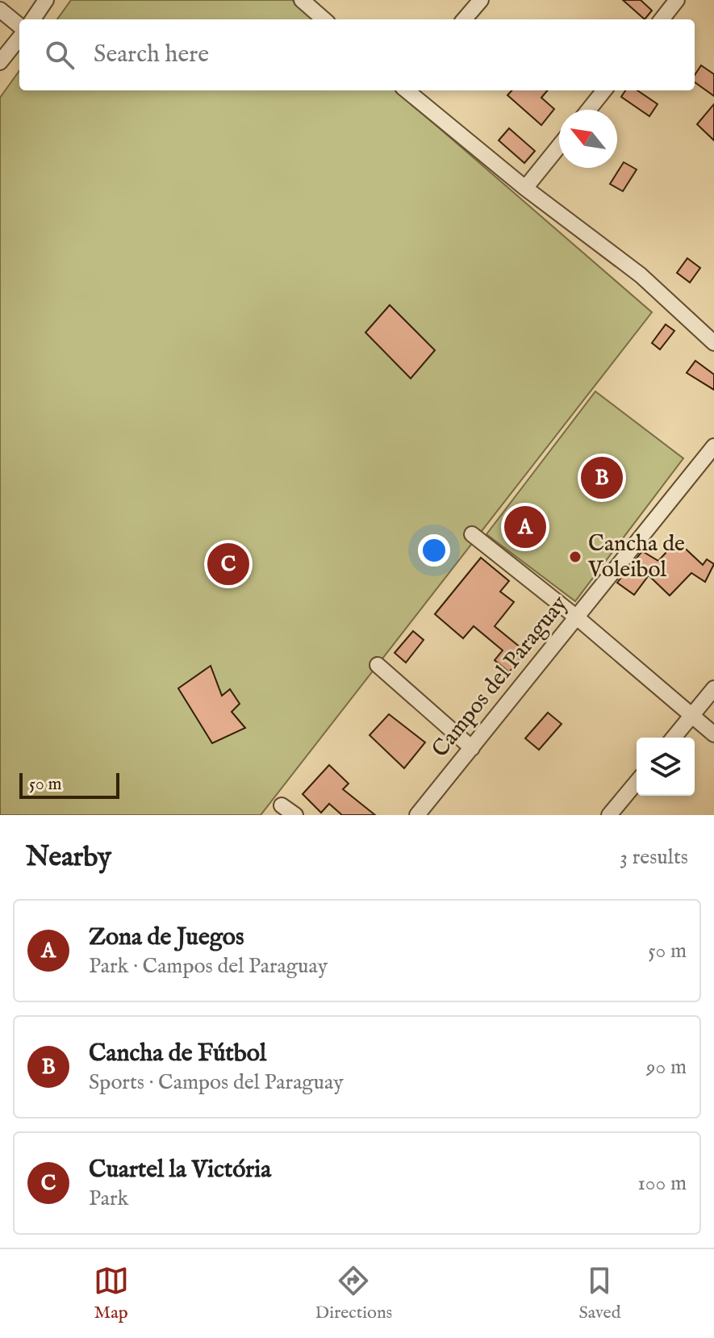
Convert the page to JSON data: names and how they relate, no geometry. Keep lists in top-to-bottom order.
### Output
{
  "streets": {
    "street": ["Campos del Paraguay"]
  },
  "places": ["Cancha de Voleibol"],
  "scale_bar": "50 m",
  "north": "top left",
  "page": {
    "search": "Search here",
    "pins": ["B", "A", "C"],
    "scale": "50 m",
    "heading": ["Nearby", "3 results"],
    "list": [
      {
        "mark": "A",
        "name": "Zona de Juegos",
        "note": "Park · Campos del Paraguay",
        "value": "50 m"
      },
      {
        "mark": "B",
        "name": "Cancha de Fútbol",
        "note": "Sports · Campos del Paraguay",
        "value": "90 m"
      },
      {
        "mark": "C",
        "name": "Cuartel la Victória",
        "note": "Park",
        "value": "100 m"
      }
    ],
    "nav": ["Map", "Directions", "Saved"]
  }
}
